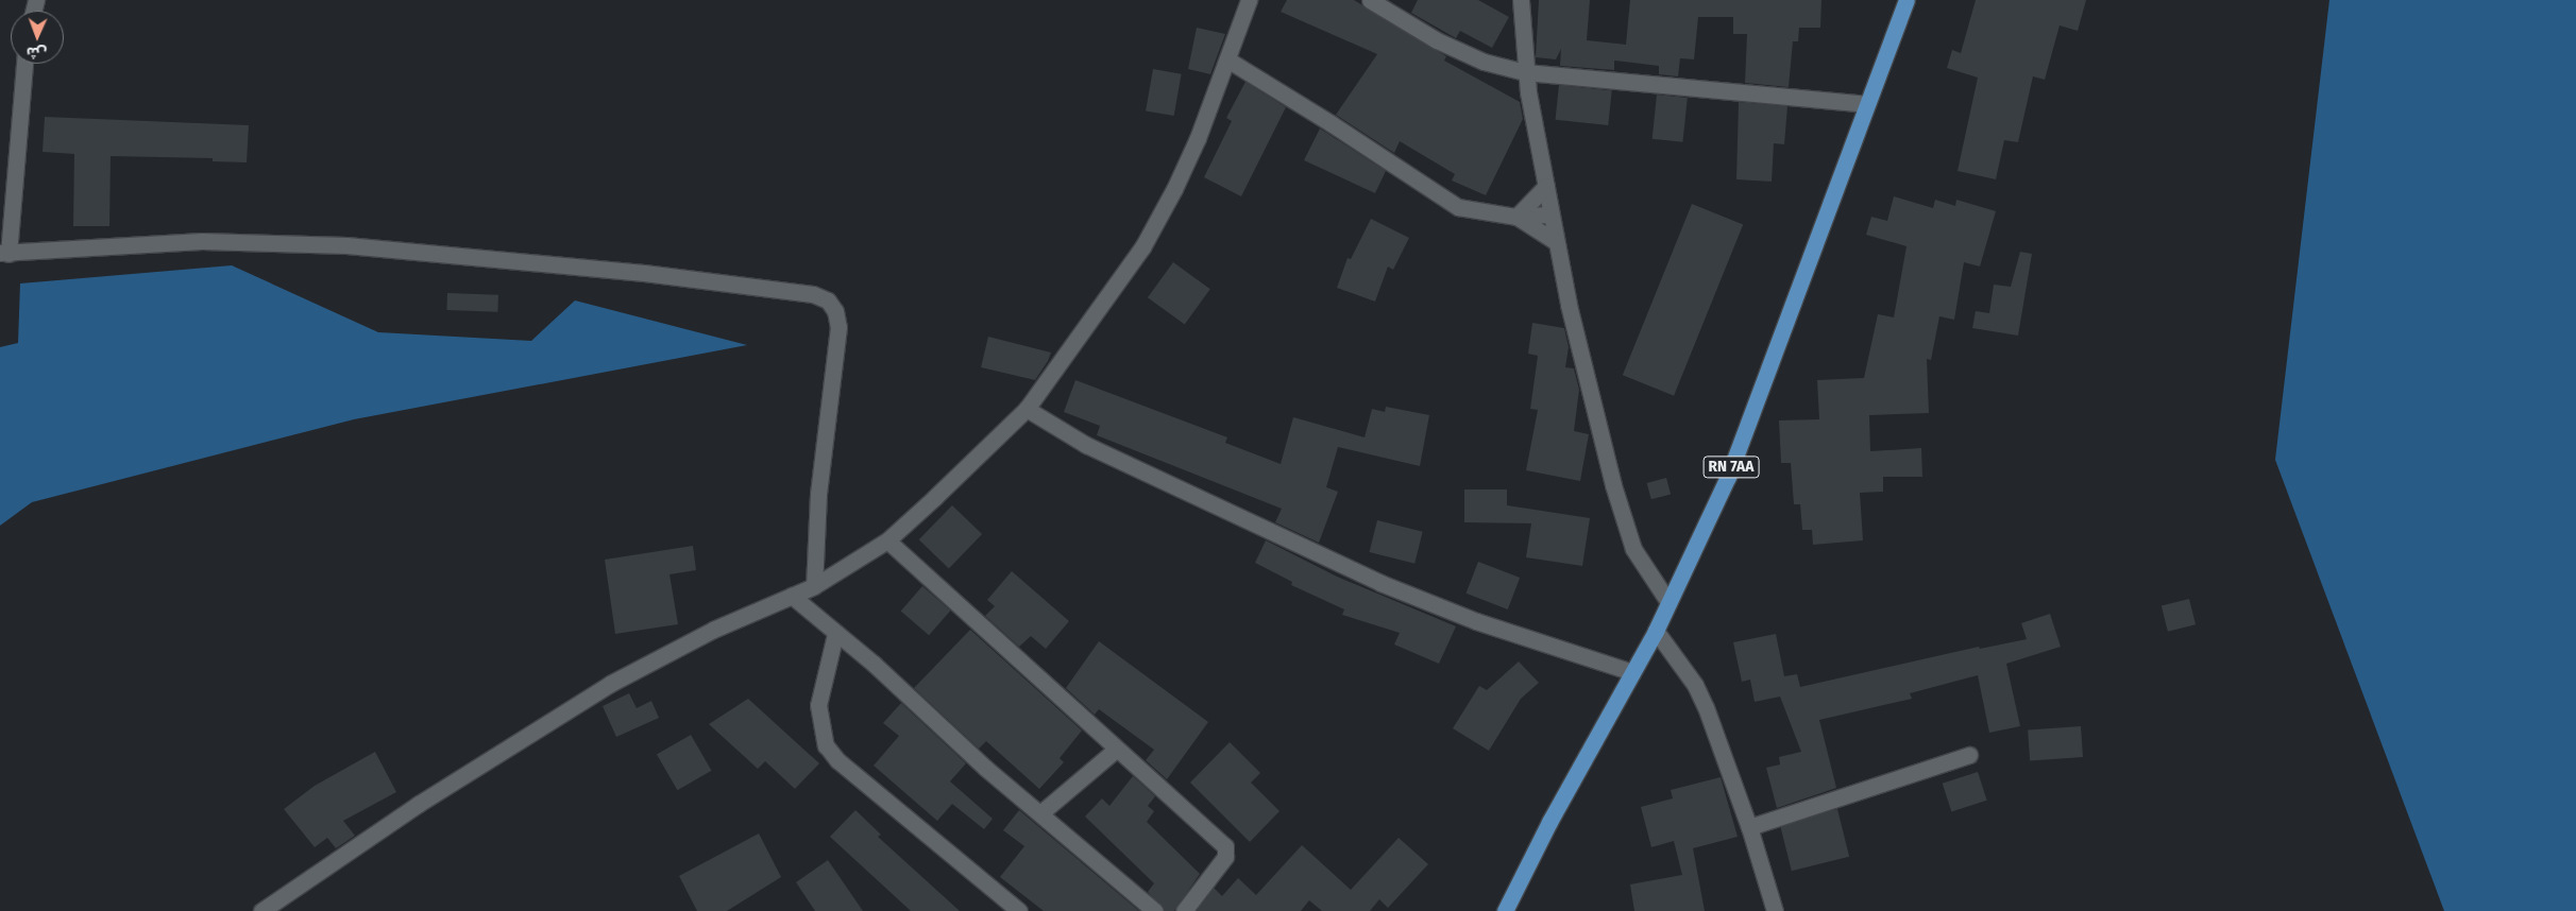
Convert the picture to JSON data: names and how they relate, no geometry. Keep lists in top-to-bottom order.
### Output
{
  "streets": {
    "main road": ["RN 7AA"]
  },
  "north": "bottom"
}
